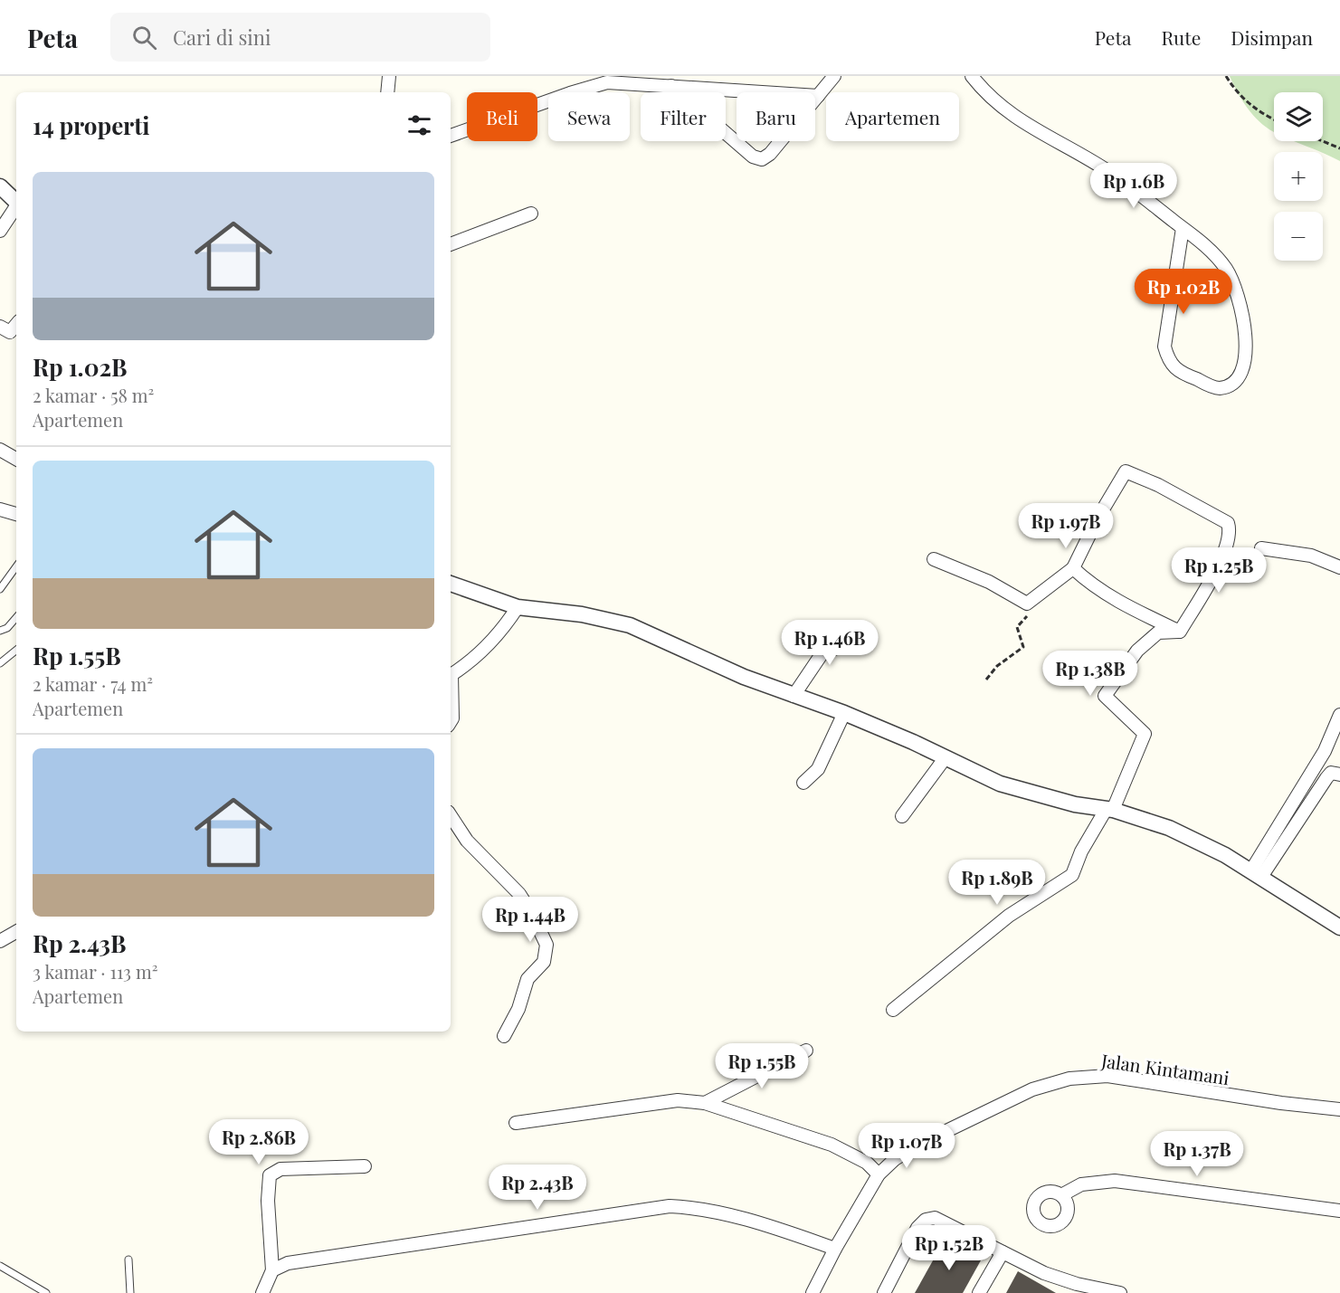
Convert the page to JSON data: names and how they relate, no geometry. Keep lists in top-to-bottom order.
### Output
{
  "streets": {
    "street": ["Jalan Kintamani"]
  },
  "page": {
    "header": "Peta",
    "search": "Cari di sini",
    "nav": ["Peta", "Rute", "Disimpan"],
    "map_buttons": ["+", "−"],
    "chip": [
      "Beli",
      "Sewa",
      "Filter",
      "Baru",
      "Apartemen"
    ],
    "heading": "14 properti",
    "list": [
      {
        "name": "Rp 1.02B",
        "note": "2 kamar · 58 m² · Apartemen"
      },
      {
        "name": "Rp 1.55B",
        "note": "2 kamar · 74 m² · Apartemen"
      },
      {
        "name": "Rp 2.43B",
        "note": "3 kamar · 113 m² · Apartemen"
      }
    ],
    "price": [
      "Rp 1.6B",
      "Rp 1.02B",
      "Rp 1.97B",
      "Rp 1.25B",
      "Rp 1.46B",
      "Rp 1.38B",
      "Rp 1.89B",
      "Rp 1.44B",
      "Rp 1.55B",
      "Rp 2.86B",
      "Rp 1.07B",
      "Rp 1.37B",
      "Rp 2.43B",
      "Rp 1.52B"
    ]
  }
}
